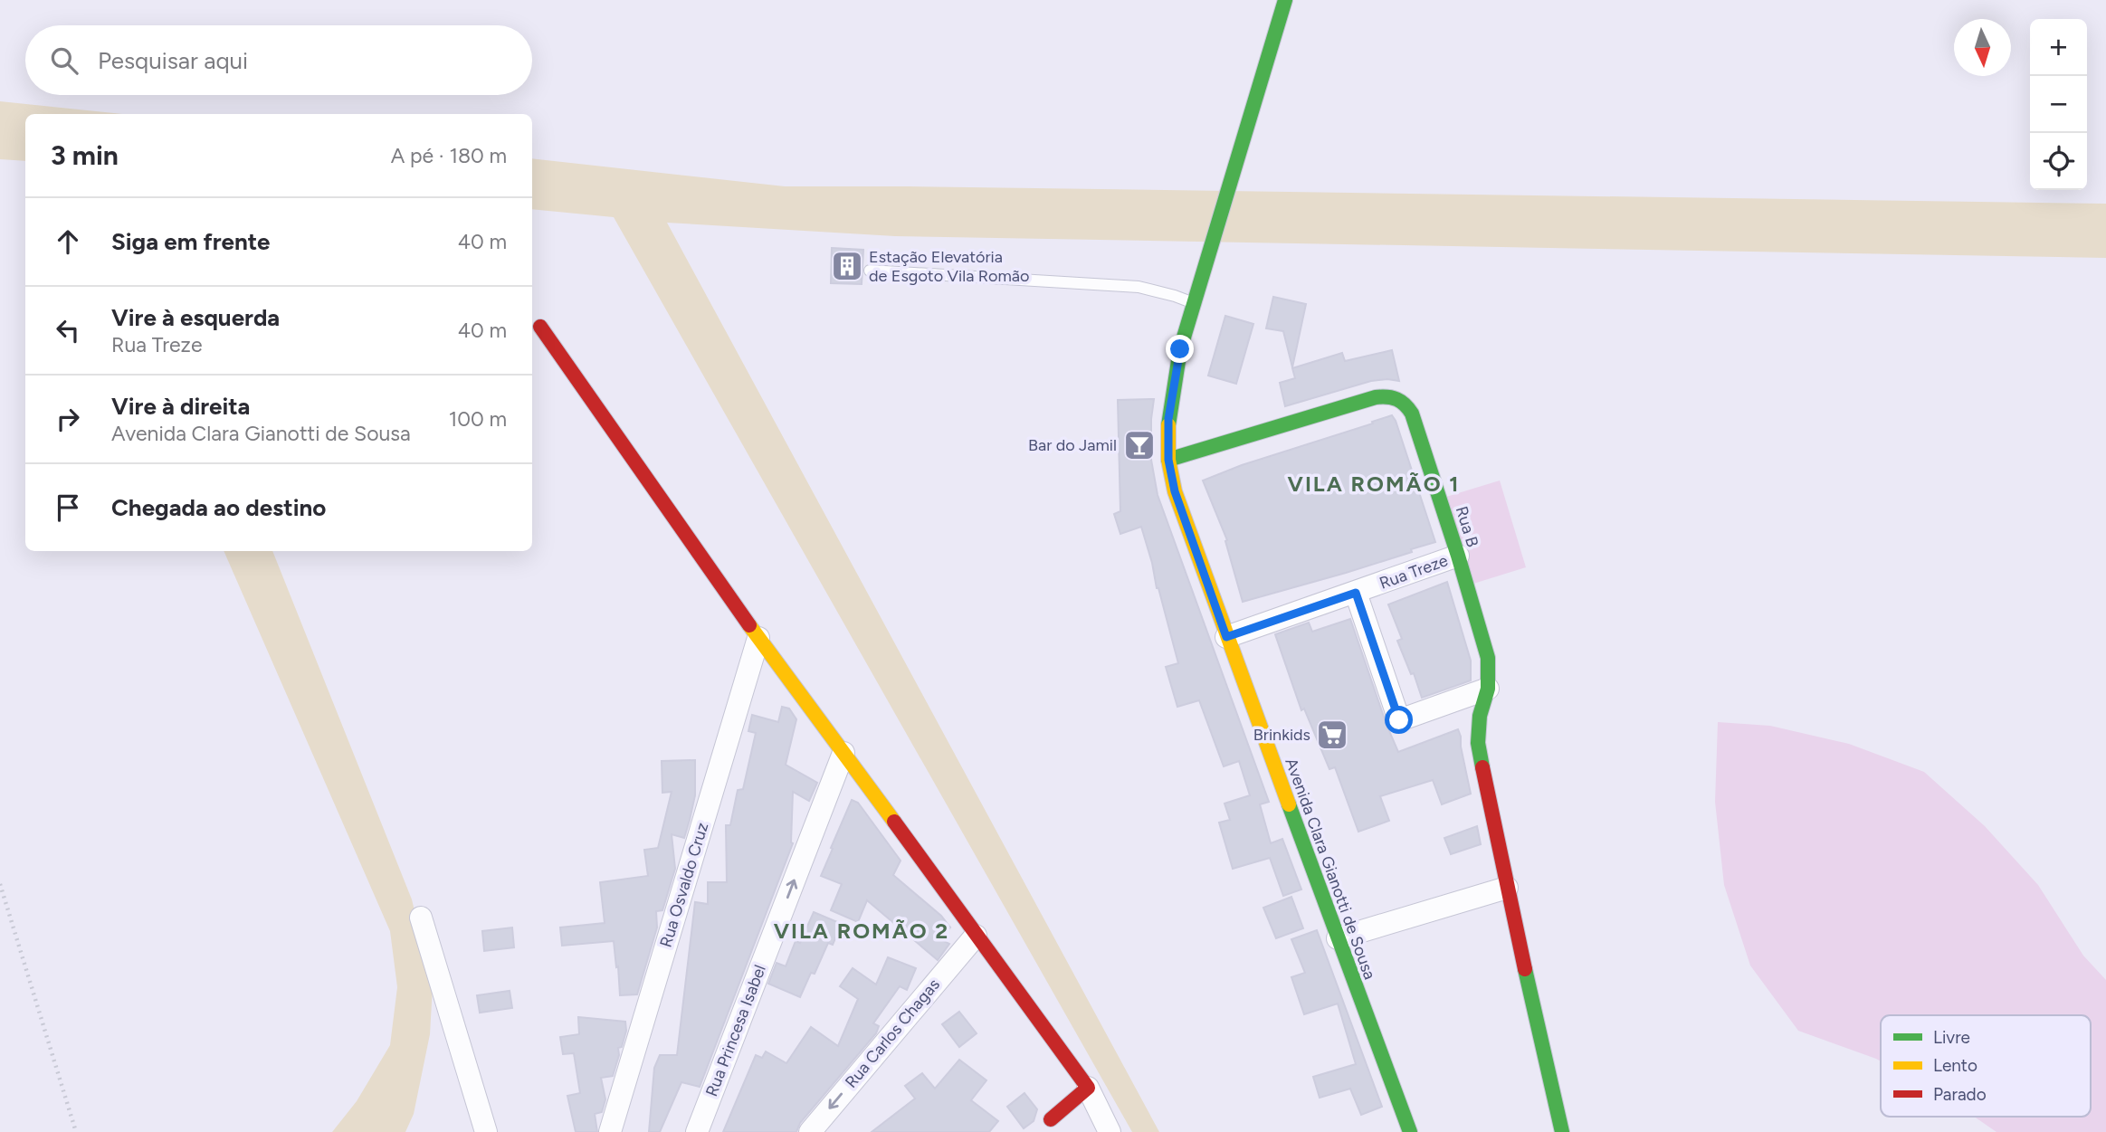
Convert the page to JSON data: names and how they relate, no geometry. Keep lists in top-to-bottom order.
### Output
{
  "streets": {
    "street": [
      "Rua B",
      "Rua Treze",
      "Avenida Clara Gianotti de Sousa",
      "Rua Osvaldo Cruz",
      "Rua Princesa Isabel",
      "Rua Carlos Chagas"
    ]
  },
  "crossings": [
    ["Rua B", "Rua Treze"],
    ["Rua B", "Avenida Clara Gianotti de Sousa"],
    ["Rua Treze", "Avenida Clara Gianotti de Sousa"]
  ],
  "one_way": ["Rua Princesa Isabel", "Rua Carlos Chagas"],
  "districts": ["VILA ROMÃO 1", "VILA ROMÃO 2"],
  "places": {
    "building": ["Estação Elevatória de Esgoto Vila Romão"],
    "bar": ["Bar do Jamil"],
    "supermarket": ["Brinkids"]
  },
  "legend": ["Livre", "Lento", "Parado"],
  "north": "bottom",
  "page": {
    "map_buttons": ["+", "−"],
    "search": "Pesquisar aqui",
    "heading": ["3 min", "A pé · 180 m"],
    "list": [
      ["Siga em frente", "40 m"],
      ["Vire à esquerda", "Rua Treze", "40 m"],
      ["Vire à direita", "Avenida Clara Gianotti de Sousa", "100 m"],
      "Chegada ao destino"
    ]
  }
}
